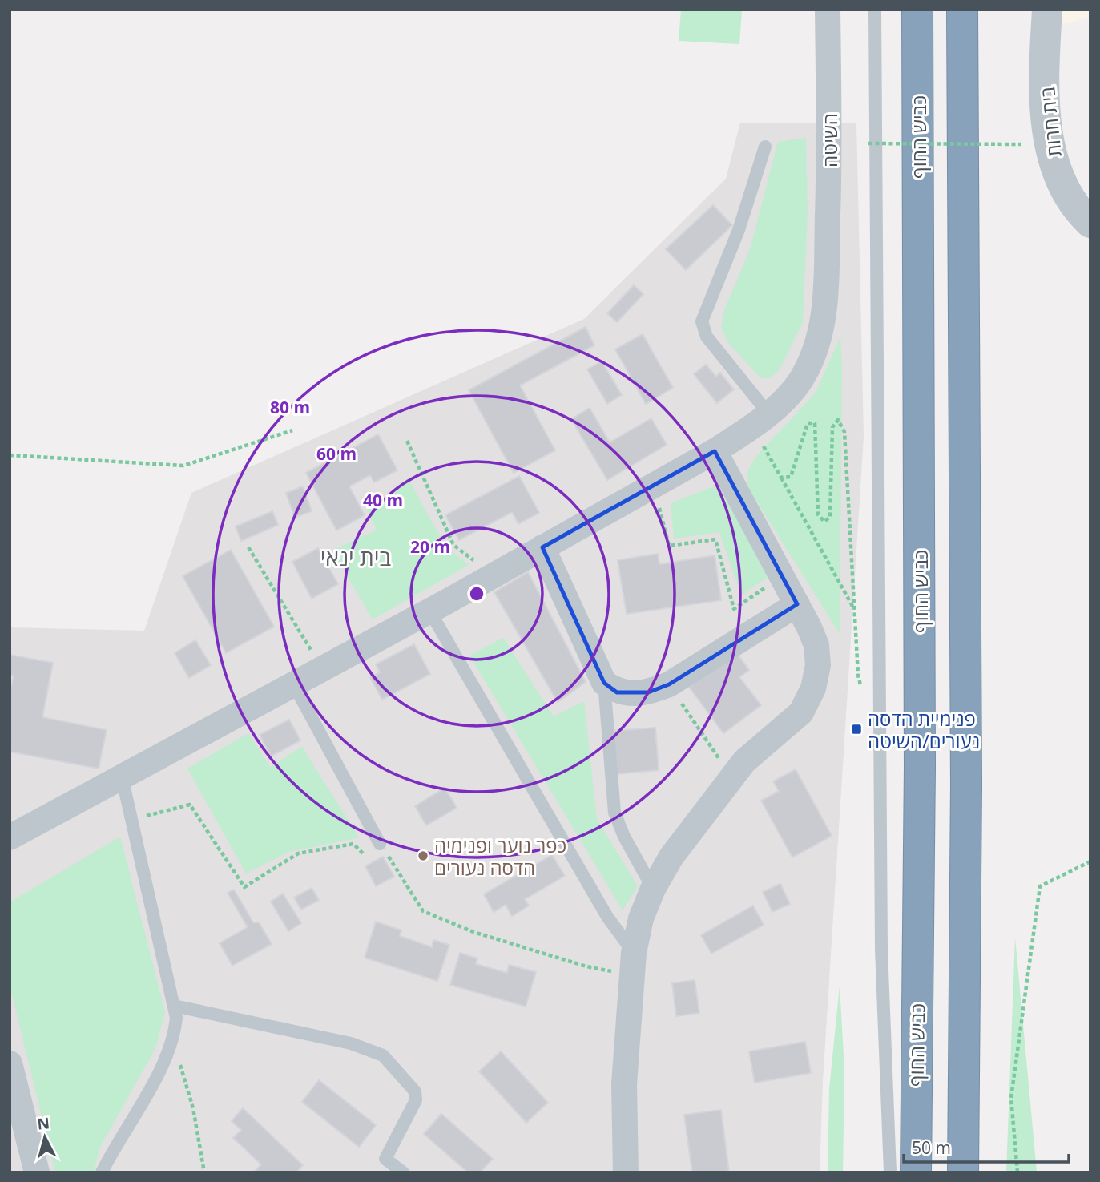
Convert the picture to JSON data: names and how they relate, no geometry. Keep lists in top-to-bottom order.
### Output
{
  "streets": {
    "highway": ["כביש החוף"],
    "street": ["בית חרות", "השיטה"]
  },
  "districts": ["בית ינאי"],
  "places": {
    "transit": ["פנימיית הדסה נעורים/השיטה"],
    "other": ["כפר נוער ופנימיה הדסה נעורים"]
  },
  "scale_bar": "50 m",
  "north": "top",
  "rings": [
    "80 m",
    "60 m",
    "40 m",
    "20 m"
  ]
}
